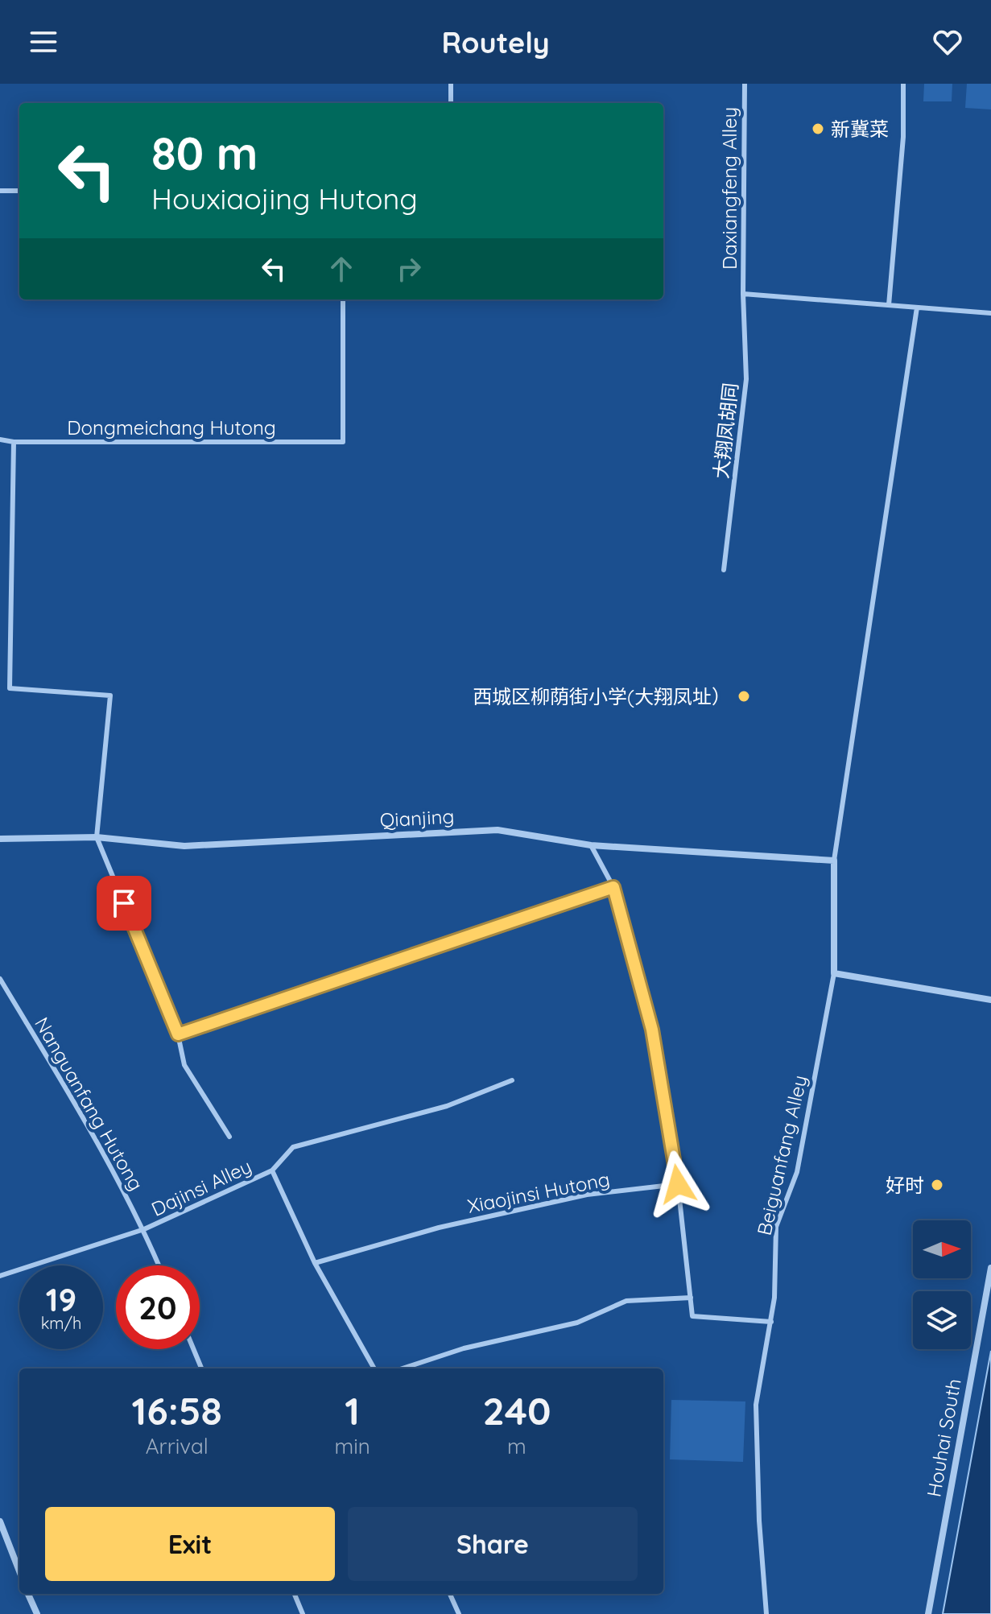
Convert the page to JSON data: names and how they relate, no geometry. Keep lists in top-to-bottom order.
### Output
{
  "streets": {
    "street": ["Qianjing", "Houhai South"],
    "lane": [
      "Daxiangfeng Alley",
      "Dongmeichang Hutong",
      "大翔凤胡同",
      "Nanguanfang Hutong",
      "Beiguanfang Alley",
      "Dajinsi Alley",
      "Xiaojinsi Hutong"
    ]
  },
  "crossings": [
    ["Daxiangfeng Alley", "大翔凤胡同"],
    ["Nanguanfang Hutong", "Dajinsi Alley"],
    ["Dajinsi Alley", "Xiaojinsi Hutong"]
  ],
  "places": ["新冀菜", "西城区柳荫街小学(大翔凤址）", "好时"],
  "north": "right",
  "page": {
    "header": "Routely",
    "turn": ["80 m", "Houxiaojing Hutong"],
    "speed": "19 km/h",
    "limit": "20",
    "eta": [
      "16:58",
      "Arrival",
      "1",
      "min",
      "240",
      "m"
    ],
    "buttons": ["Exit", "Share"]
  }
}
